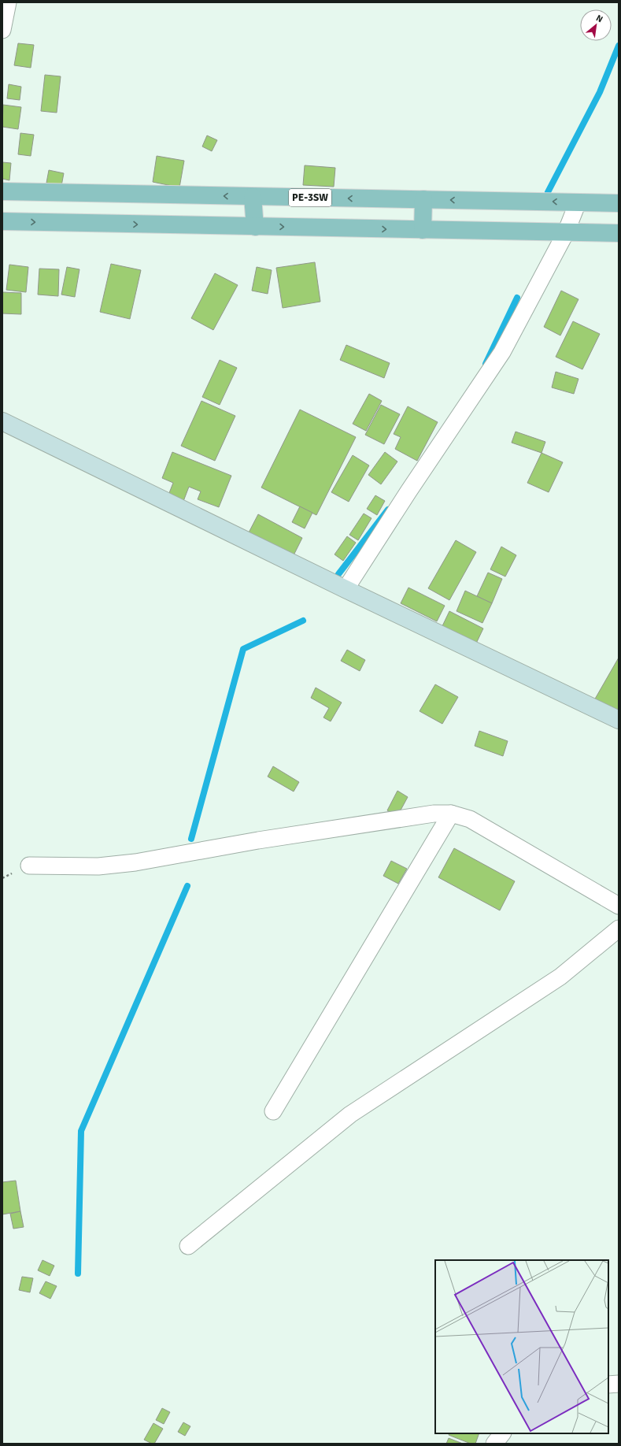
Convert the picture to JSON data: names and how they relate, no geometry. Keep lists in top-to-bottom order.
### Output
{
  "streets": {
    "main road": ["PE-3SW"]
  },
  "north": "top right"
}
